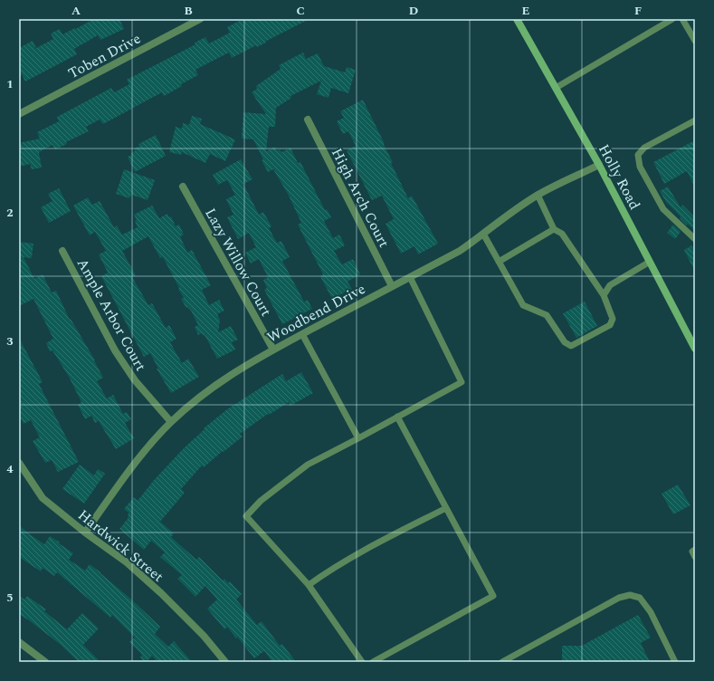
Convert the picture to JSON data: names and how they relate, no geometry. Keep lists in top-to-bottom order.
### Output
{
  "streets": {
    "main road": ["Holly Road"],
    "street": [
      "Toben Drive",
      "High Arch Court",
      "Lazy Willow Court",
      "Woodbend Drive",
      "Ample Arbor Court",
      "Hardwick Street"
    ]
  },
  "crossings": [
    ["Holly Road", "Woodbend Drive"],
    ["High Arch Court", "Woodbend Drive"],
    ["Lazy Willow Court", "Woodbend Drive"],
    ["Woodbend Drive", "Ample Arbor Court"],
    ["Woodbend Drive", "Hardwick Street"]
  ],
  "grid": {
    "columns": [
      "A",
      "B",
      "C",
      "D",
      "E",
      "F"
    ],
    "rows": [
      "1",
      "2",
      "3",
      "4",
      "5"
    ]
  }
}
